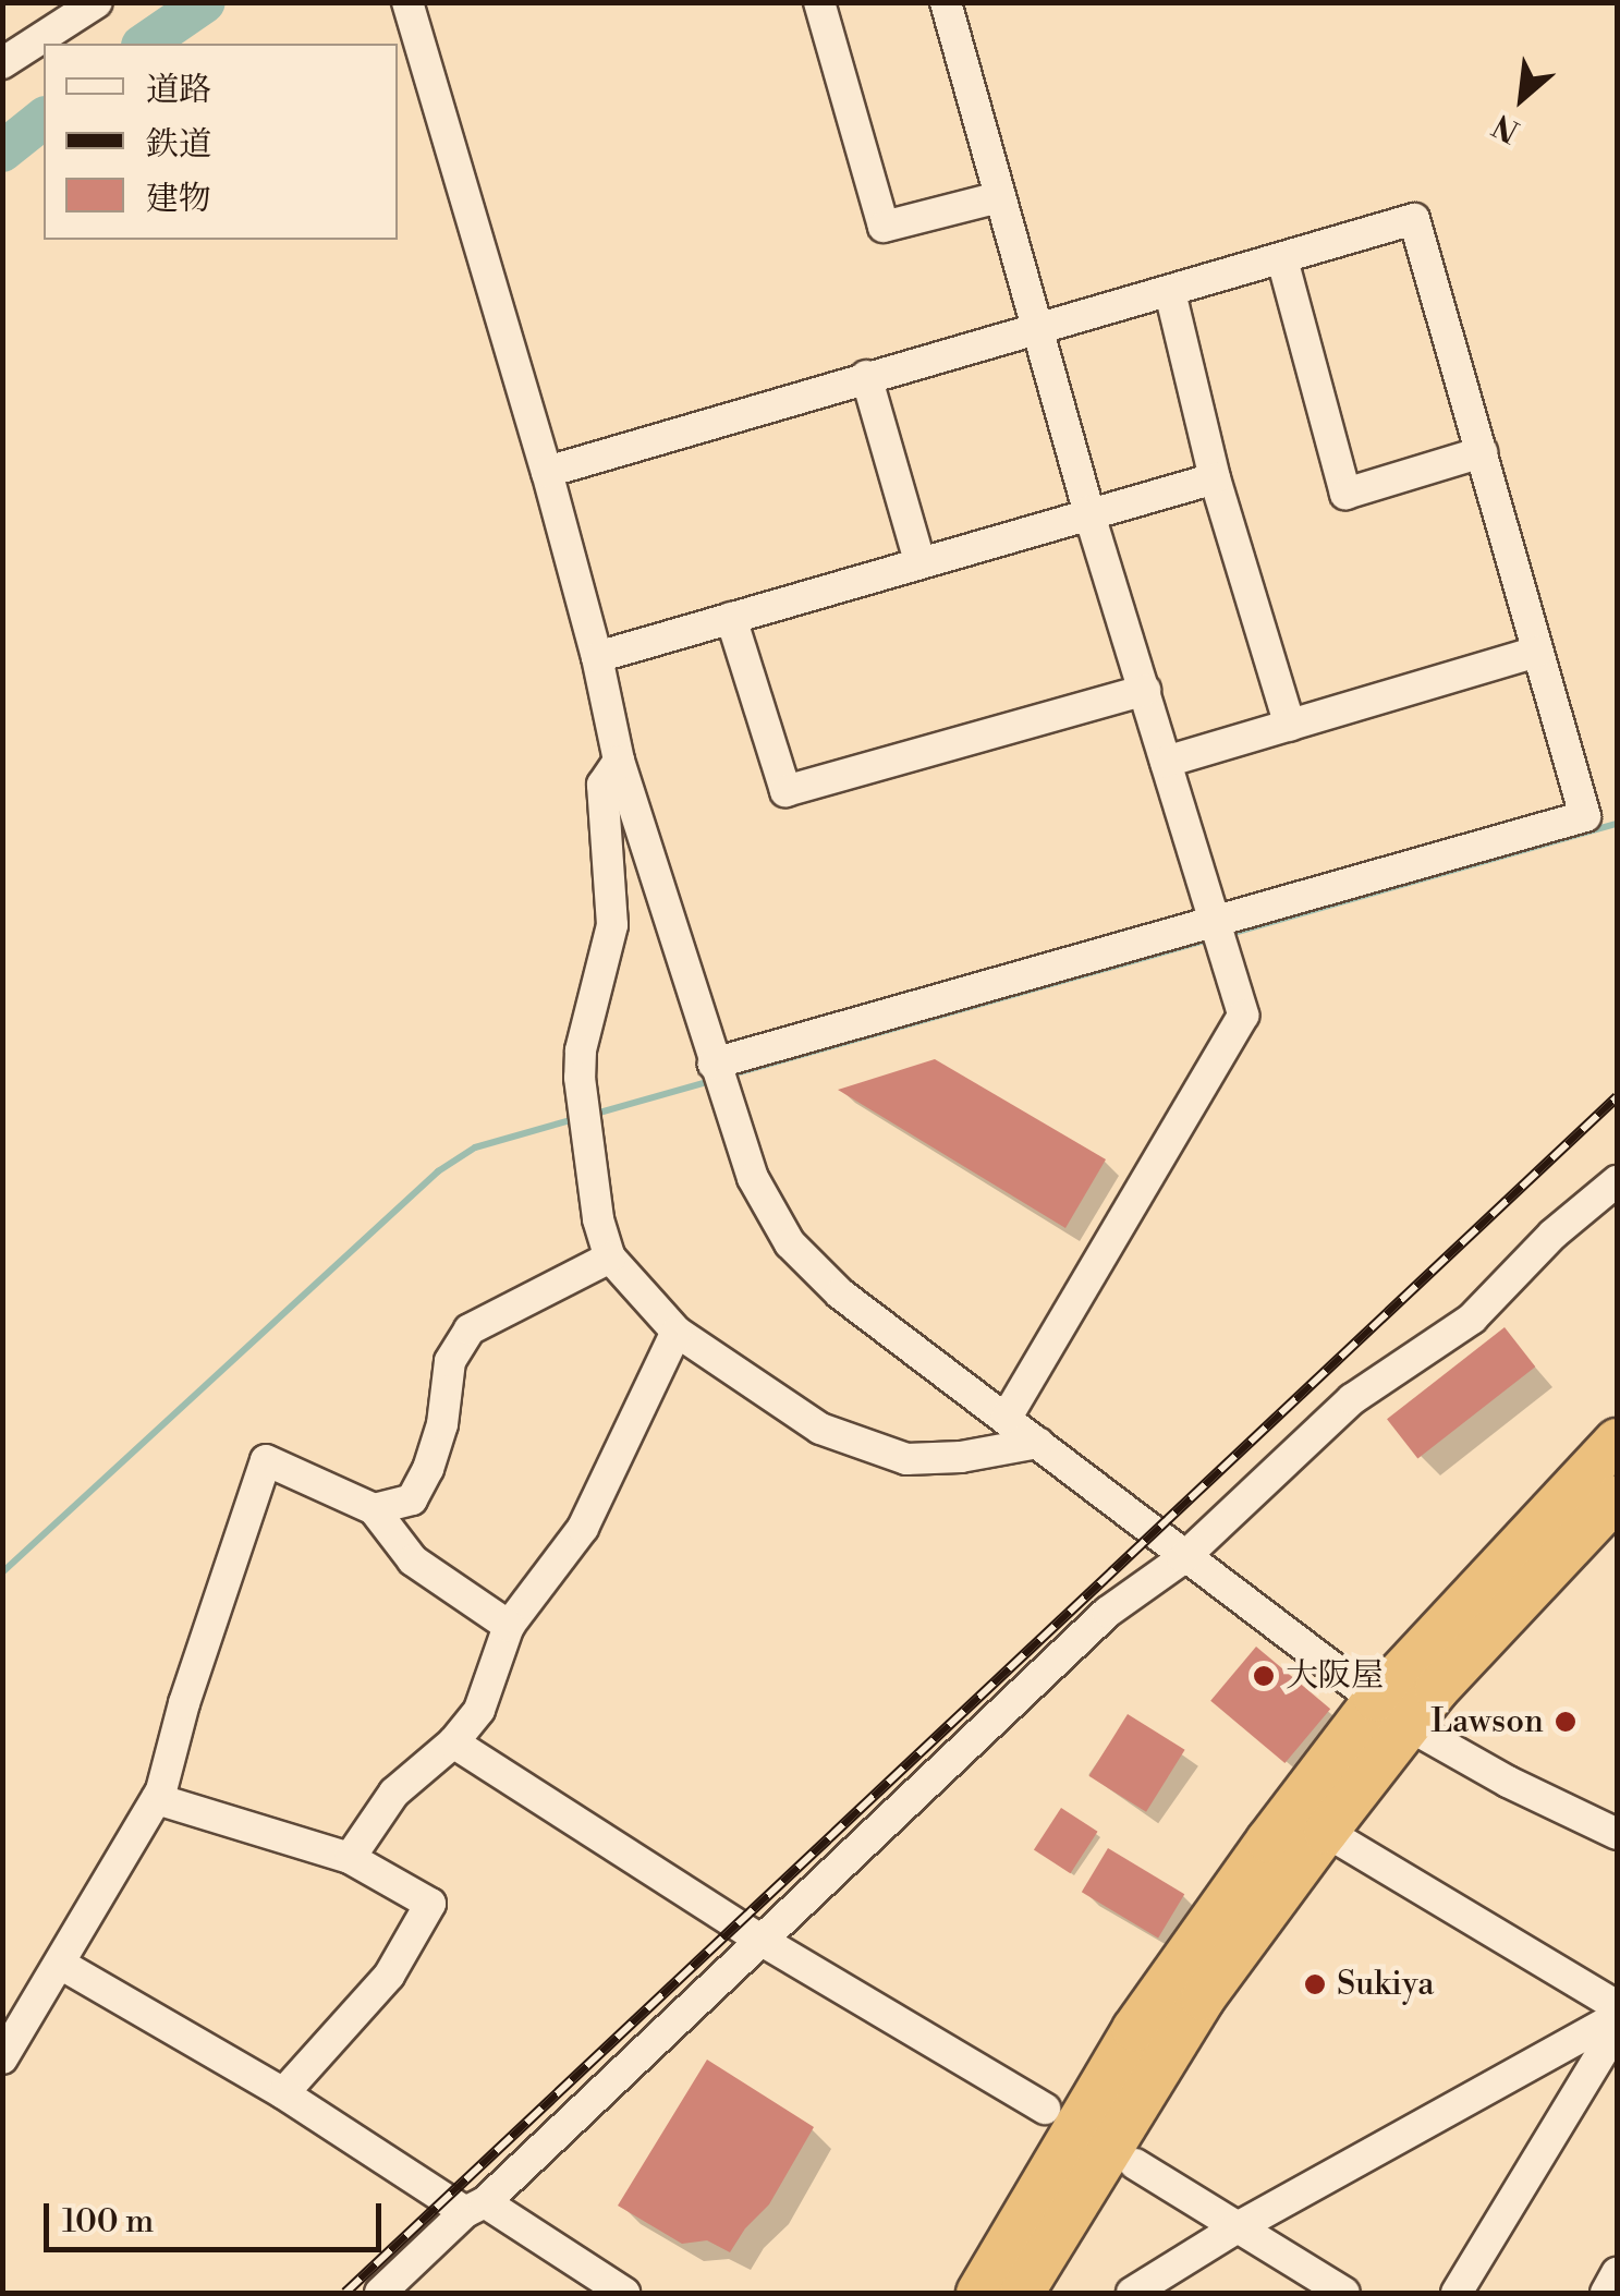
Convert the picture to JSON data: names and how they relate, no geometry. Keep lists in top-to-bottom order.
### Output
{
  "places": ["大阪屋", "Lawson", "Sukiya"],
  "legend": ["道路", "鉄道", "建物"],
  "scale_bar": "100 m",
  "north": "bottom left"
}
